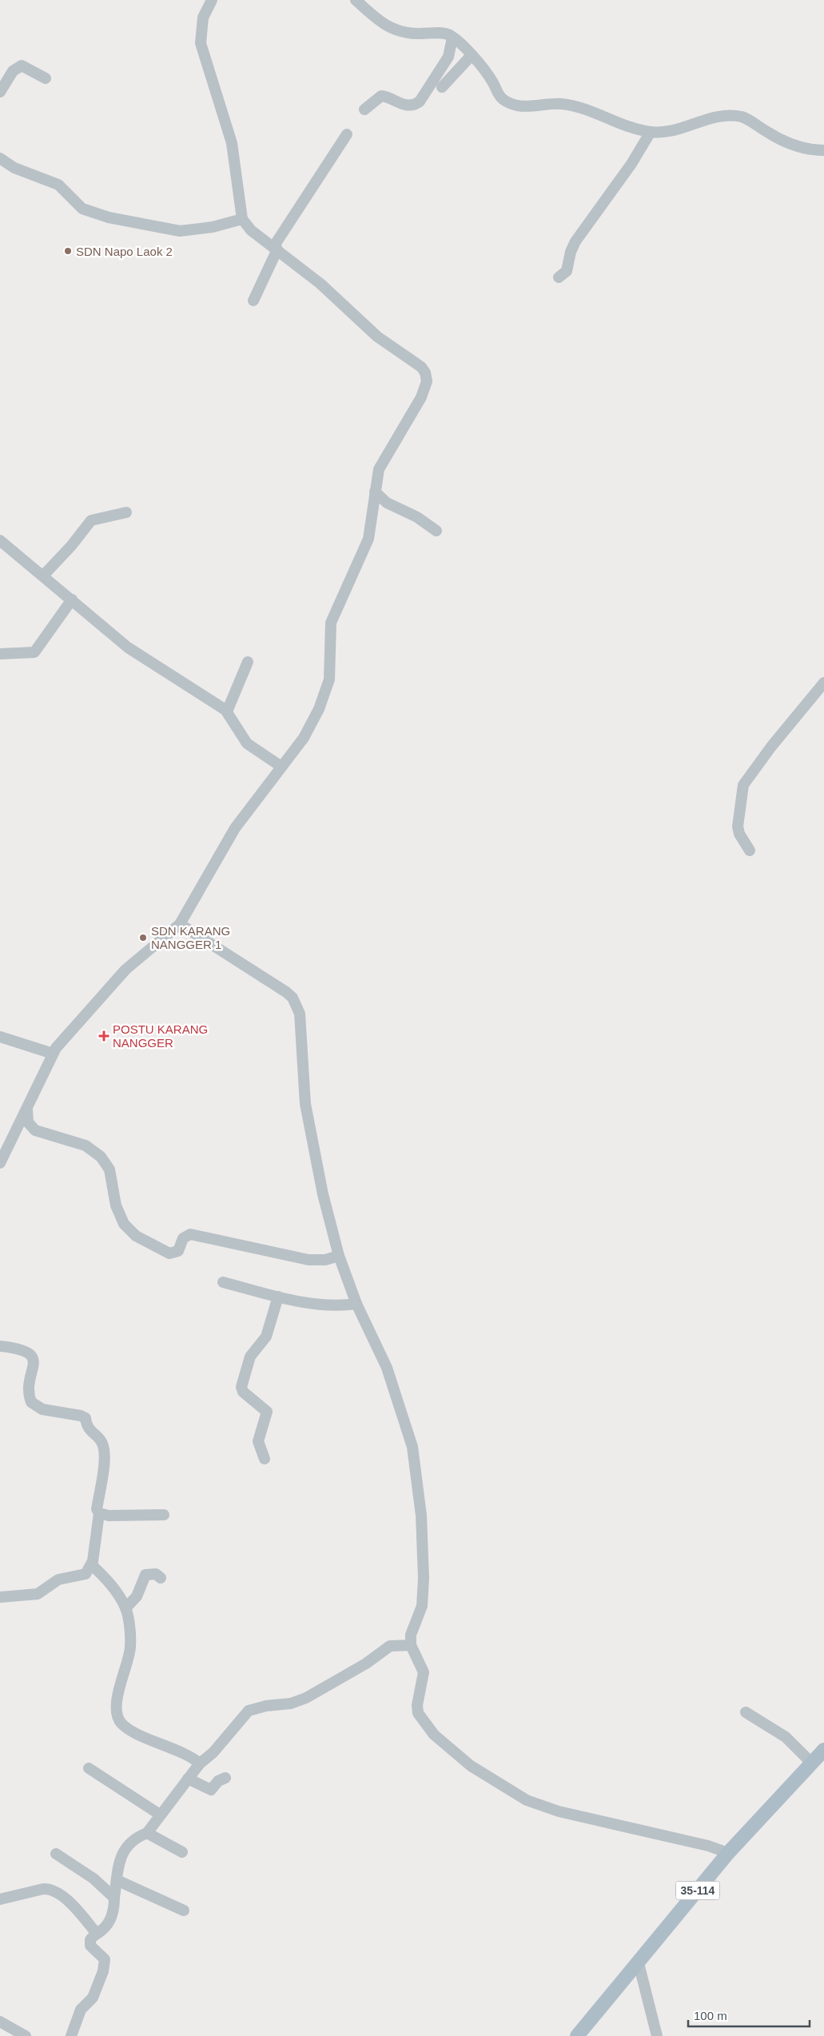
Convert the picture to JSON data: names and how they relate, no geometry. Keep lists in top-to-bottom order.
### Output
{
  "streets": {
    "main road": ["35-114"]
  },
  "places": {
    "other": ["SDN Napo Laok 2", "SDN KARANG NANGGER 1"],
    "health": ["POSTU KARANG NANGGER"]
  },
  "scale_bar": "100 m"
}
